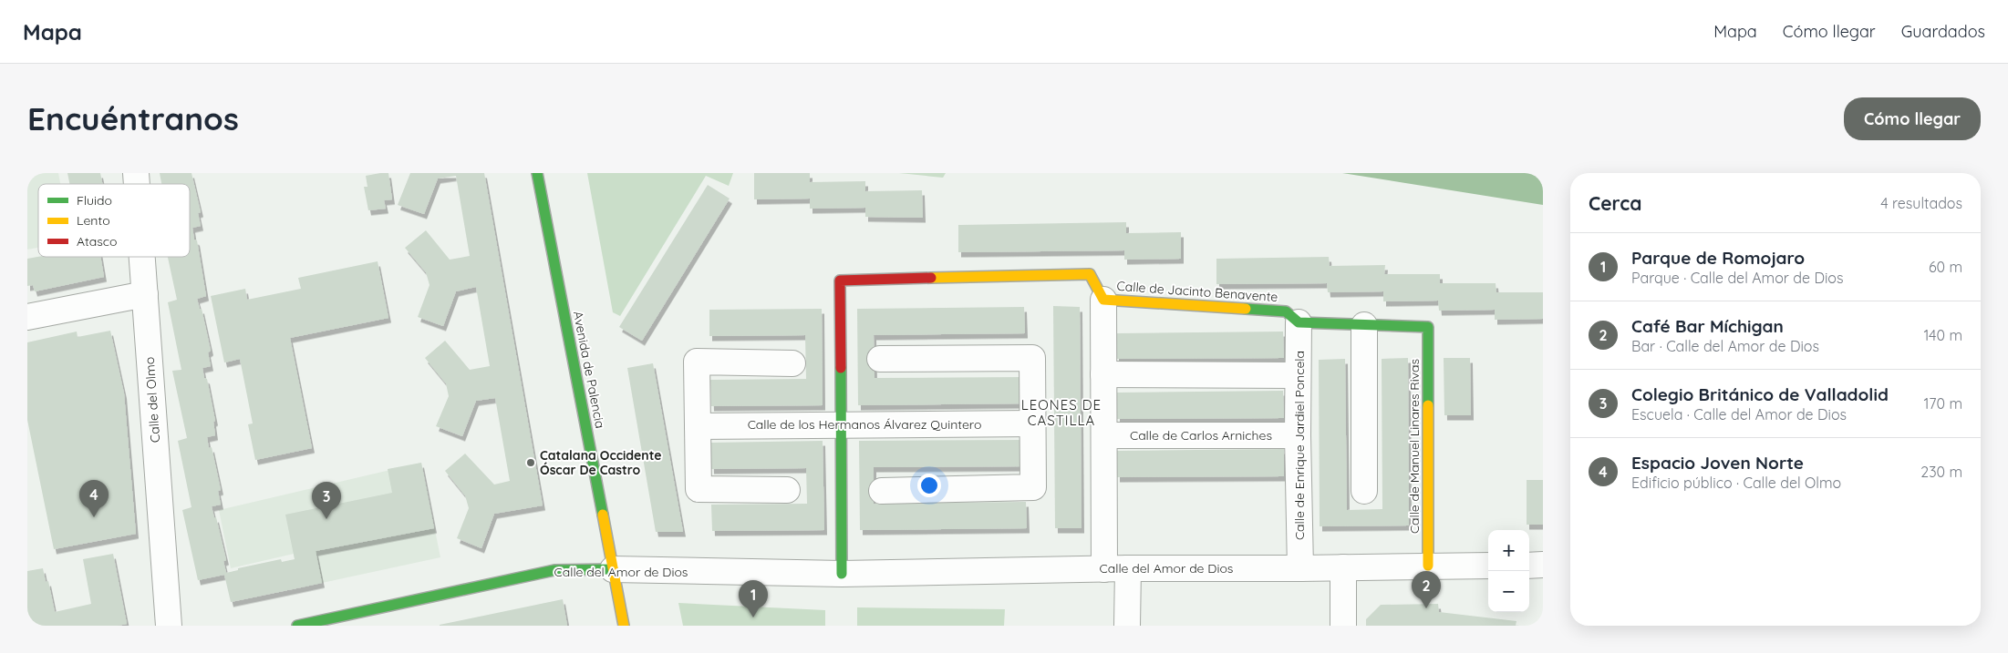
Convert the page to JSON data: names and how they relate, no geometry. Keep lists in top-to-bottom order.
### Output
{
  "streets": {
    "street": [
      "Calle de Jacinto Benavente",
      "Avenida de Palencia",
      "Calle del Olmo",
      "Calle de los Hermanos Álvarez Quintero",
      "Calle de Carlos Arniches",
      "Calle de Enrique Jardiel Poncela",
      "Calle de Manuel Linares Rivas",
      "Calle del Amor de Dios"
    ]
  },
  "crossings": [
    ["Calle de Jacinto Benavente", "Calle de los Hermanos Álvarez Quintero"],
    ["Calle de Jacinto Benavente", "Calle de Enrique Jardiel Poncela"],
    ["Calle de Jacinto Benavente", "Calle de Manuel Linares Rivas"],
    ["Avenida de Palencia", "Calle del Amor de Dios"],
    ["Calle de Carlos Arniches", "Calle de Enrique Jardiel Poncela"],
    ["Calle de Enrique Jardiel Poncela", "Calle del Amor de Dios"],
    ["Calle de Manuel Linares Rivas", "Calle del Amor de Dios"]
  ],
  "districts": ["LEONES DE CASTILLA"],
  "places": ["Catalana Occidente Óscar De Castro"],
  "legend": ["Fluido", "Lento", "Atasco"],
  "page": {
    "header": "Mapa",
    "nav": ["Mapa", "Cómo llegar", "Guardados"],
    "buttons": "Cómo llegar",
    "title": "Encuéntranos",
    "heading": ["Cerca", "4 resultados"],
    "list": [
      {
        "mark": "1",
        "name": "Parque de Romojaro",
        "note": "Parque · Calle del Amor de Dios",
        "value": "60 m"
      },
      {
        "mark": "2",
        "name": "Café Bar Míchigan",
        "note": "Bar · Calle del Amor de Dios",
        "value": "140 m"
      },
      {
        "mark": "3",
        "name": "Colegio Británico de Valladolid",
        "note": "Escuela · Calle del Amor de Dios",
        "value": "170 m"
      },
      {
        "mark": "4",
        "name": "Espacio Joven Norte",
        "note": "Edificio público · Calle del Olmo",
        "value": "230 m"
      }
    ],
    "pins": [
      "4",
      "3",
      "2",
      "1"
    ],
    "map_buttons": ["+", "−"]
  }
}
